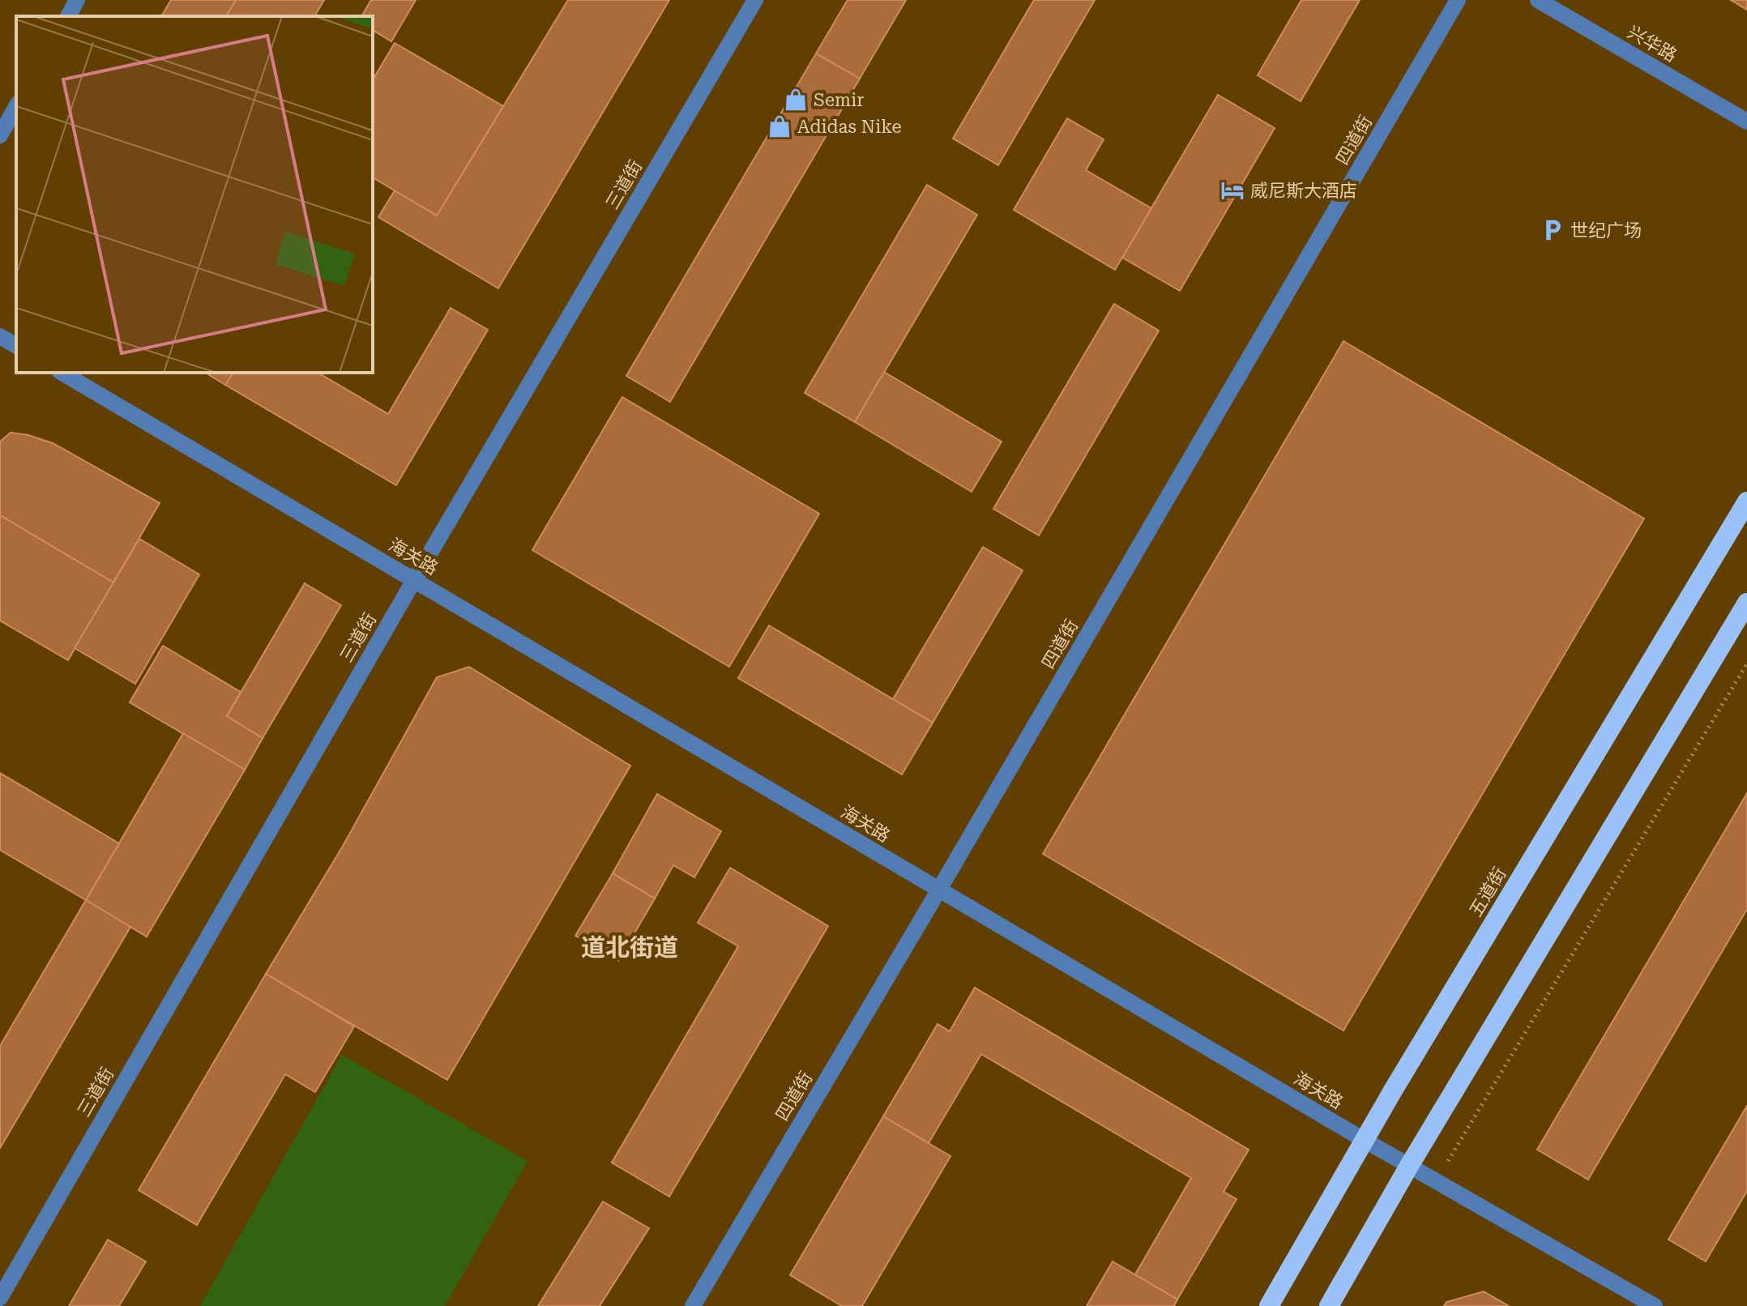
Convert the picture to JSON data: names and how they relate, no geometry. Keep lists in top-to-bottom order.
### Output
{
  "streets": {
    "highway": ["五道街"],
    "street": [
      "兴华路",
      "四道街",
      "三道街",
      "海关路"
    ]
  },
  "crossings": [
    ["四道街", "海关路"],
    ["三道街", "海关路"],
    ["海关路", "五道街"]
  ],
  "districts": ["道北街道"],
  "places": {
    "shop": ["Semir", "Adidas Nike"],
    "hotel": ["威尼斯大酒店"],
    "parking": ["世纪广场"]
  }
}
